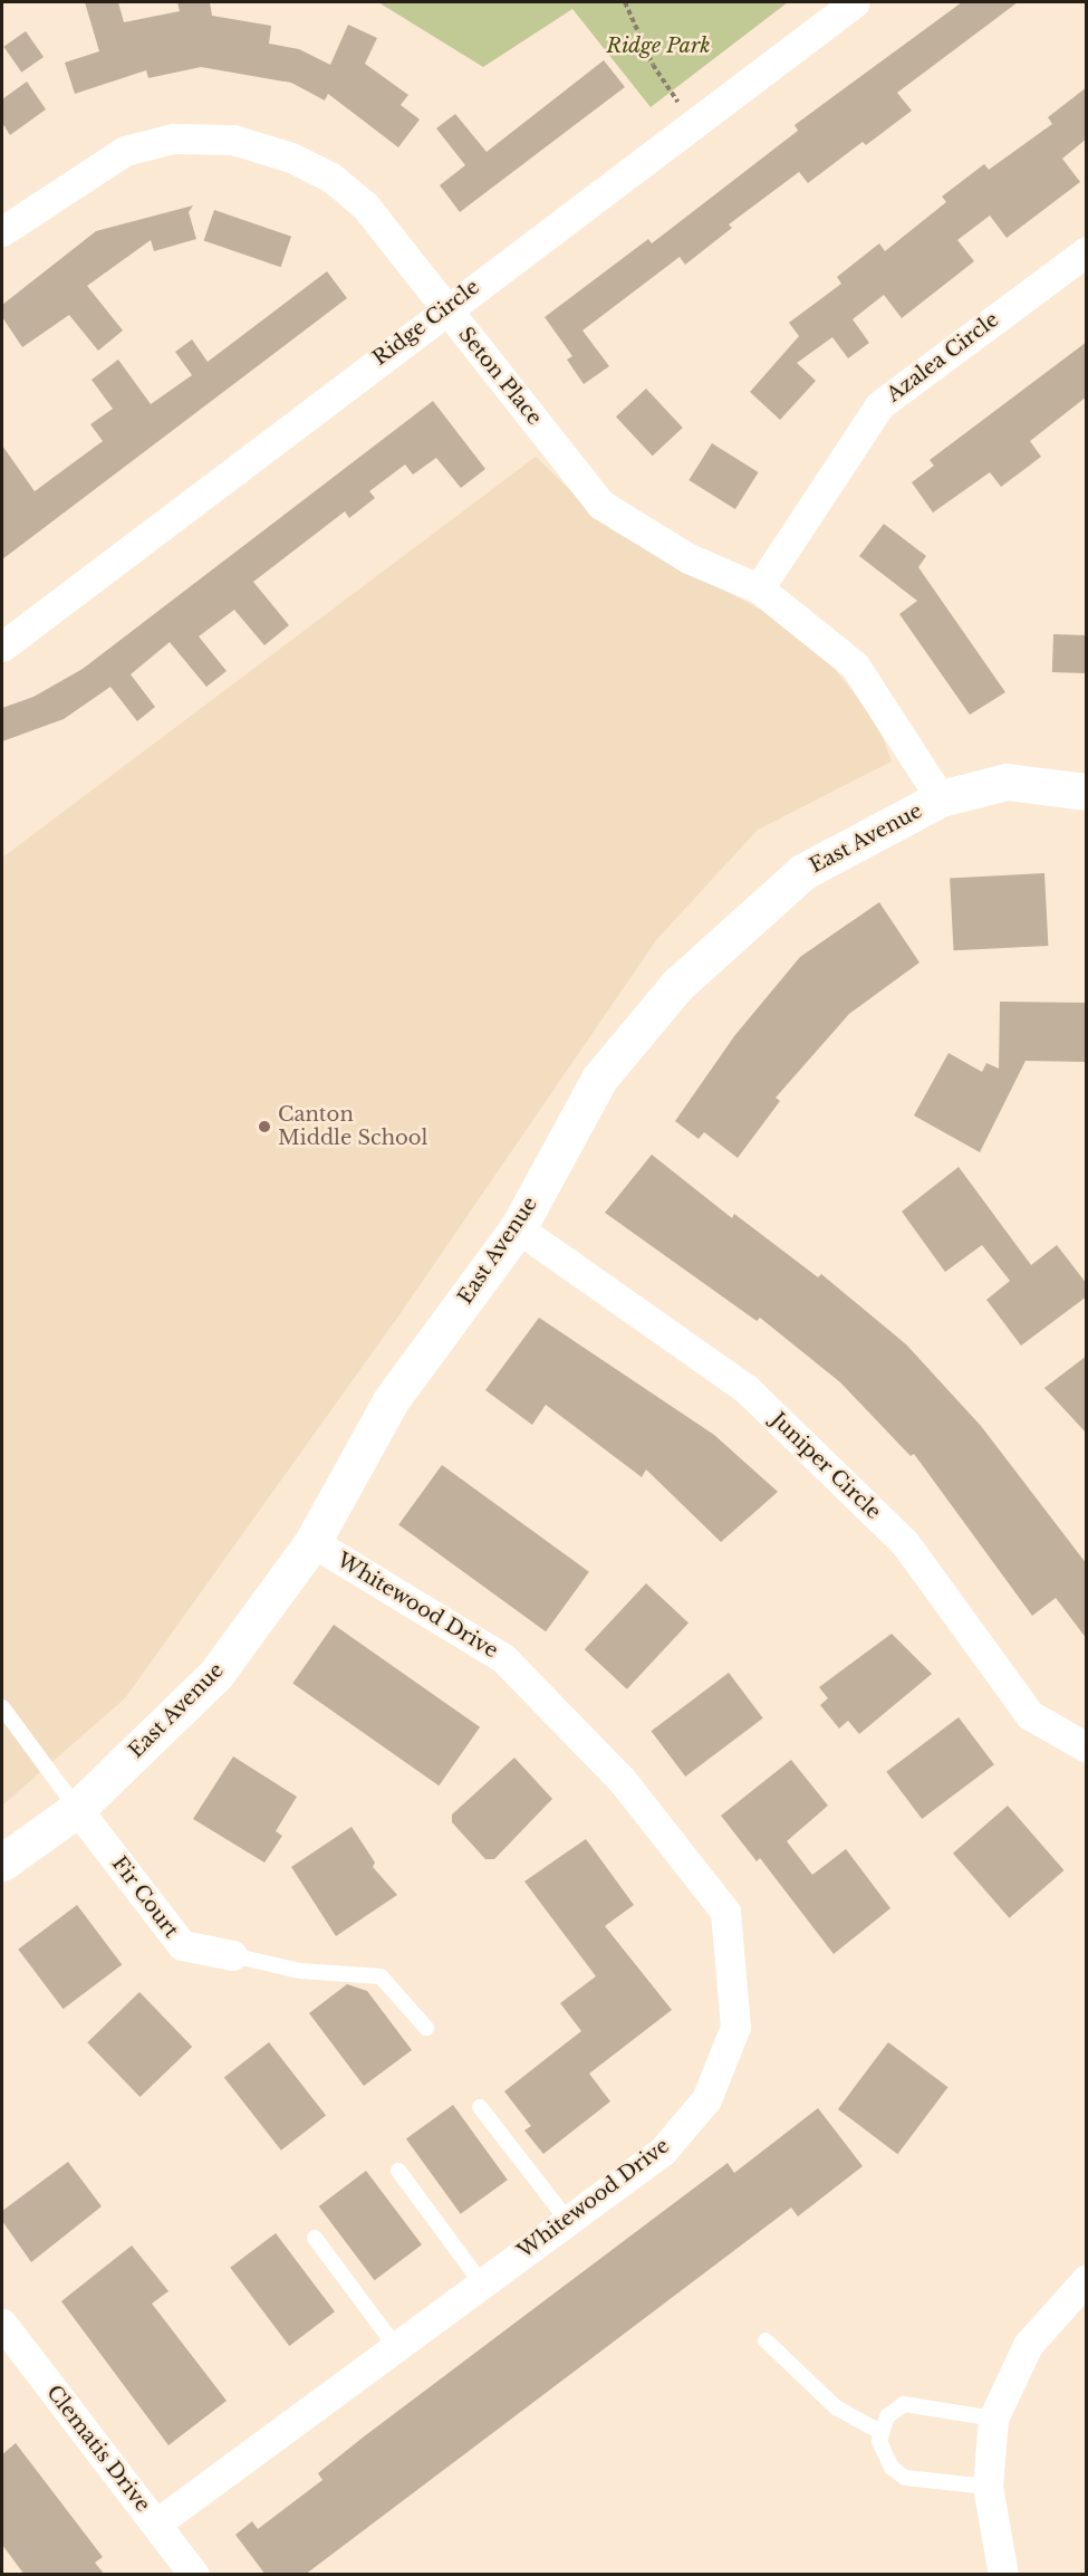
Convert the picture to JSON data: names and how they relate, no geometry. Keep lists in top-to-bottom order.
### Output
{
  "streets": {
    "street": [
      "Ridge Circle",
      "Azalea Circle",
      "Seton Place",
      "East Avenue",
      "Juniper Circle",
      "Whitewood Drive",
      "Fir Court",
      "Clematis Drive"
    ]
  },
  "crossings": [
    ["Ridge Circle", "Seton Place"],
    ["Azalea Circle", "Seton Place"],
    ["Seton Place", "East Avenue"],
    ["East Avenue", "Juniper Circle"],
    ["East Avenue", "Whitewood Drive"],
    ["East Avenue", "Fir Court"],
    ["Whitewood Drive", "Clematis Drive"]
  ],
  "parks": ["Ridge Park"],
  "places": ["Canton Middle School"]
}
